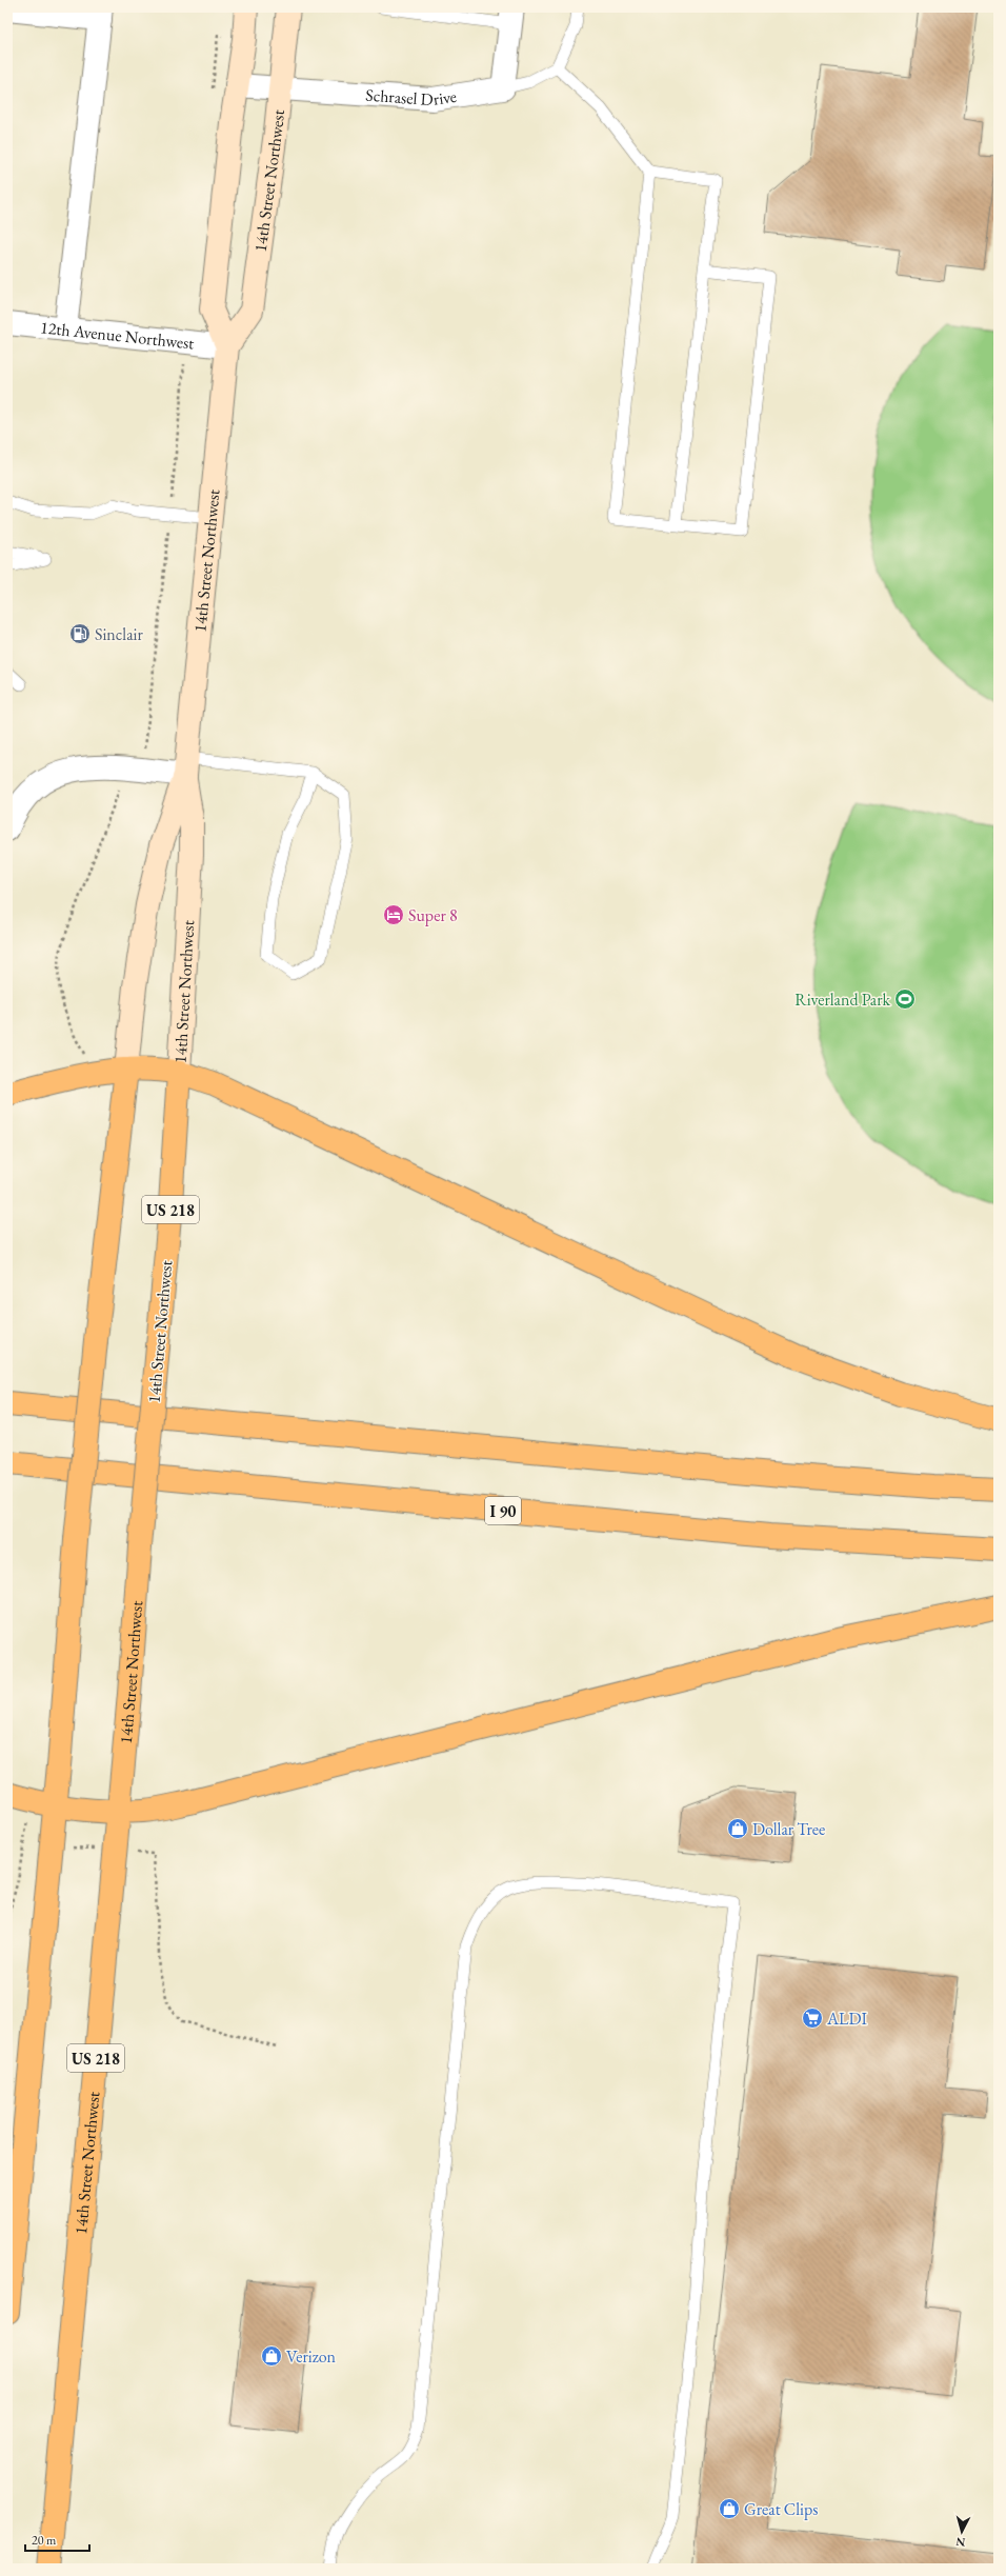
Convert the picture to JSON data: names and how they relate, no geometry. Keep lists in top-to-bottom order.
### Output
{
  "streets": {
    "main road": ["14th Street Northwest", "US 218", "I 90"],
    "street": ["Schrasel Drive", "12th Avenue Northwest"]
  },
  "crossings": [
    ["Schrasel Drive", "14th Street Northwest"],
    ["14th Street Northwest", "12th Avenue Northwest"]
  ],
  "places": {
    "fuel station": ["Sinclair"],
    "hotel": ["Super 8"],
    "sports": ["Riverland Park"],
    "shop": ["Dollar Tree", "Verizon", "Great Clips"],
    "supermarket": ["ALDI"]
  },
  "scale_bar": "20 m",
  "north": "bottom"
}
